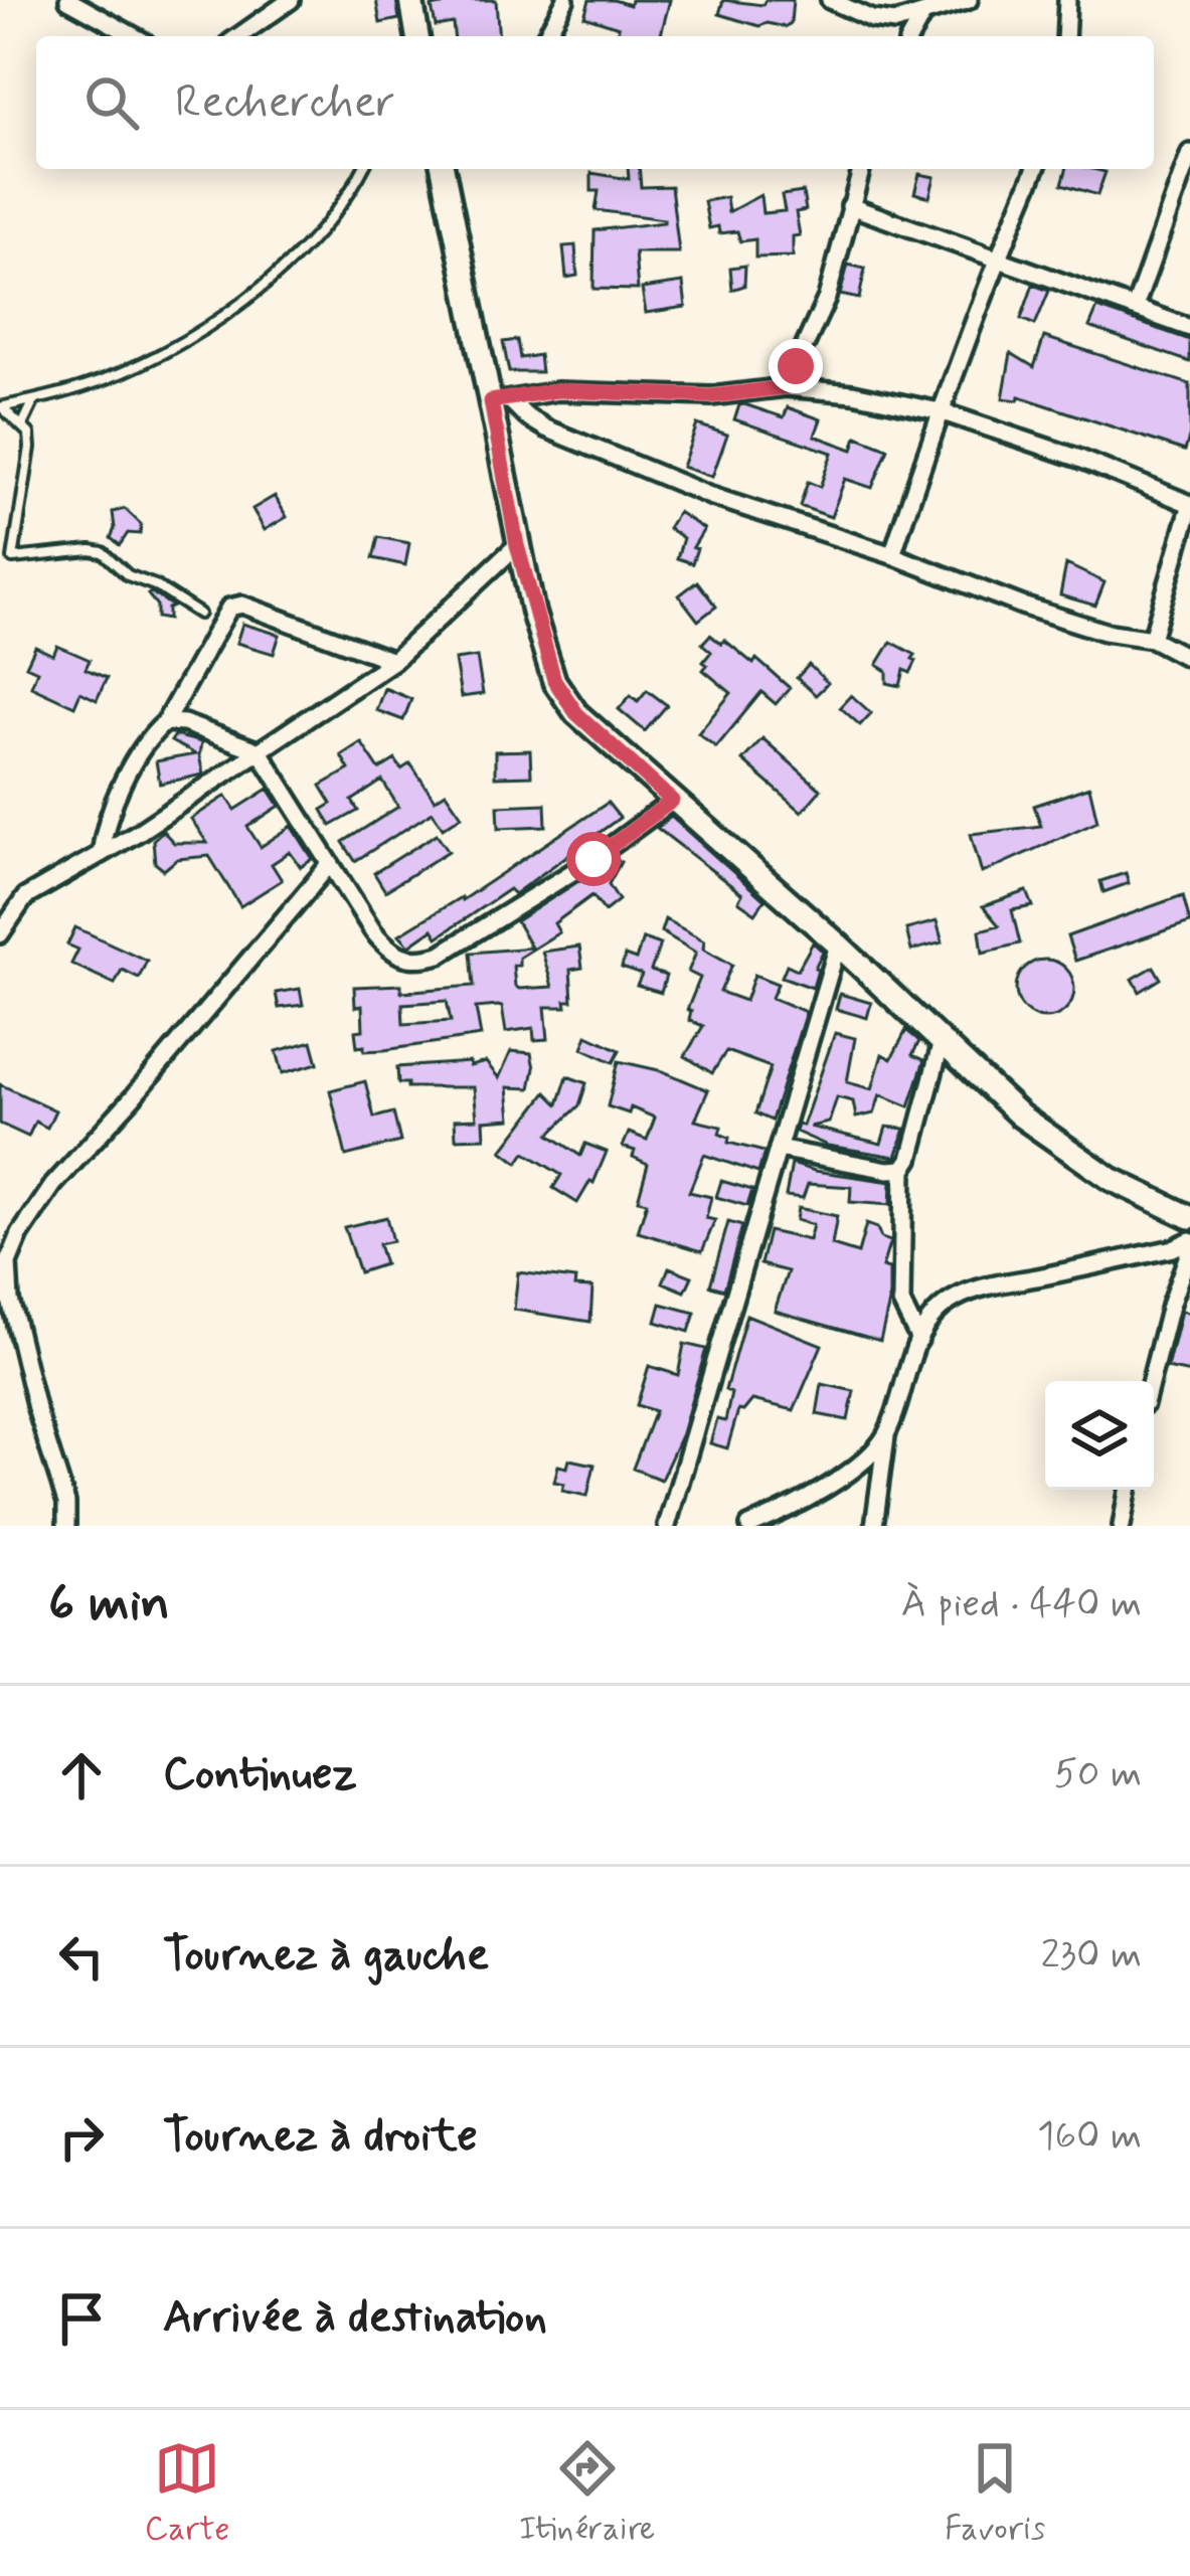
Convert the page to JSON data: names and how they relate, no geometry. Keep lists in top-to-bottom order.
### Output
{
  "page": {
    "search": "Rechercher",
    "heading": ["6 min", "À pied · 440 m"],
    "list": [
      ["Continuez", "50 m"],
      ["Tournez à gauche", "230 m"],
      ["Tournez à droite", "160 m"],
      "Arrivée à destination"
    ],
    "nav": ["Carte", "Itinéraire", "Favoris"]
  }
}
